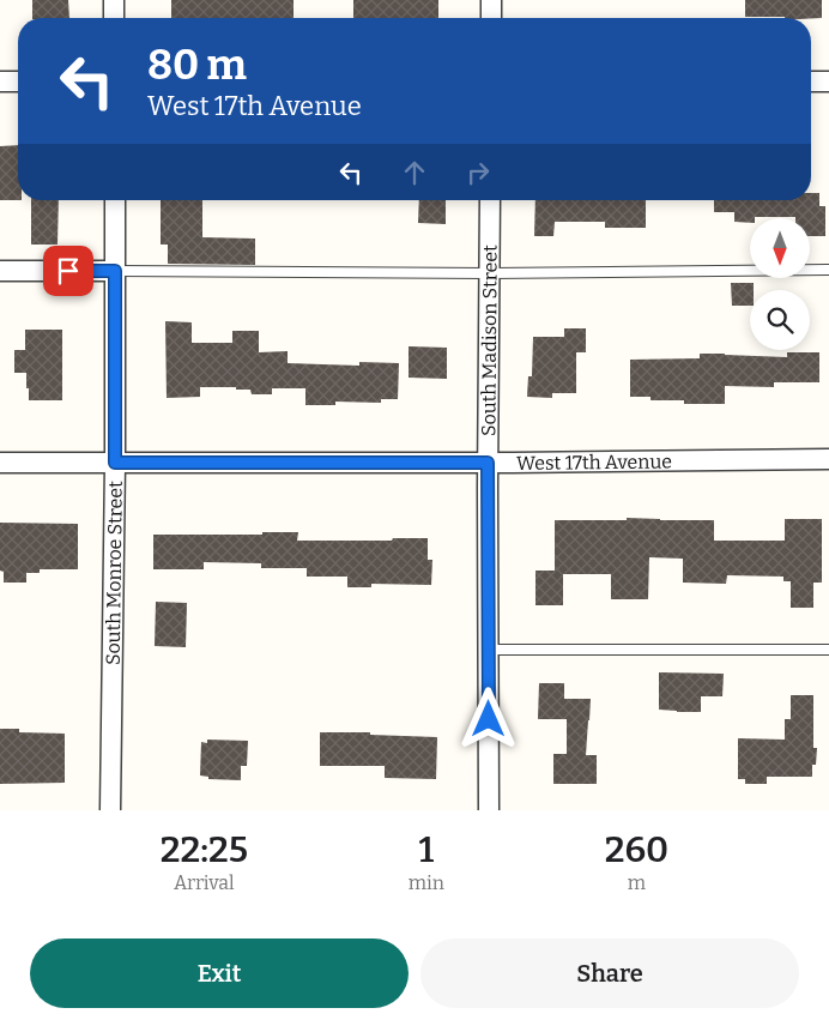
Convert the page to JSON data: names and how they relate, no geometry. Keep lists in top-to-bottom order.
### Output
{
  "streets": {
    "street": ["South Madison Street", "West 17th Avenue", "South Monroe Street"]
  },
  "crossings": [
    ["South Madison Street", "West 17th Avenue"],
    ["West 17th Avenue", "South Monroe Street"]
  ],
  "north": "bottom",
  "page": {
    "turn": ["80 m", "West 17th Avenue"],
    "eta": [
      "22:25",
      "Arrival",
      "1",
      "min",
      "260",
      "m"
    ],
    "buttons": ["Exit", "Share"]
  }
}
